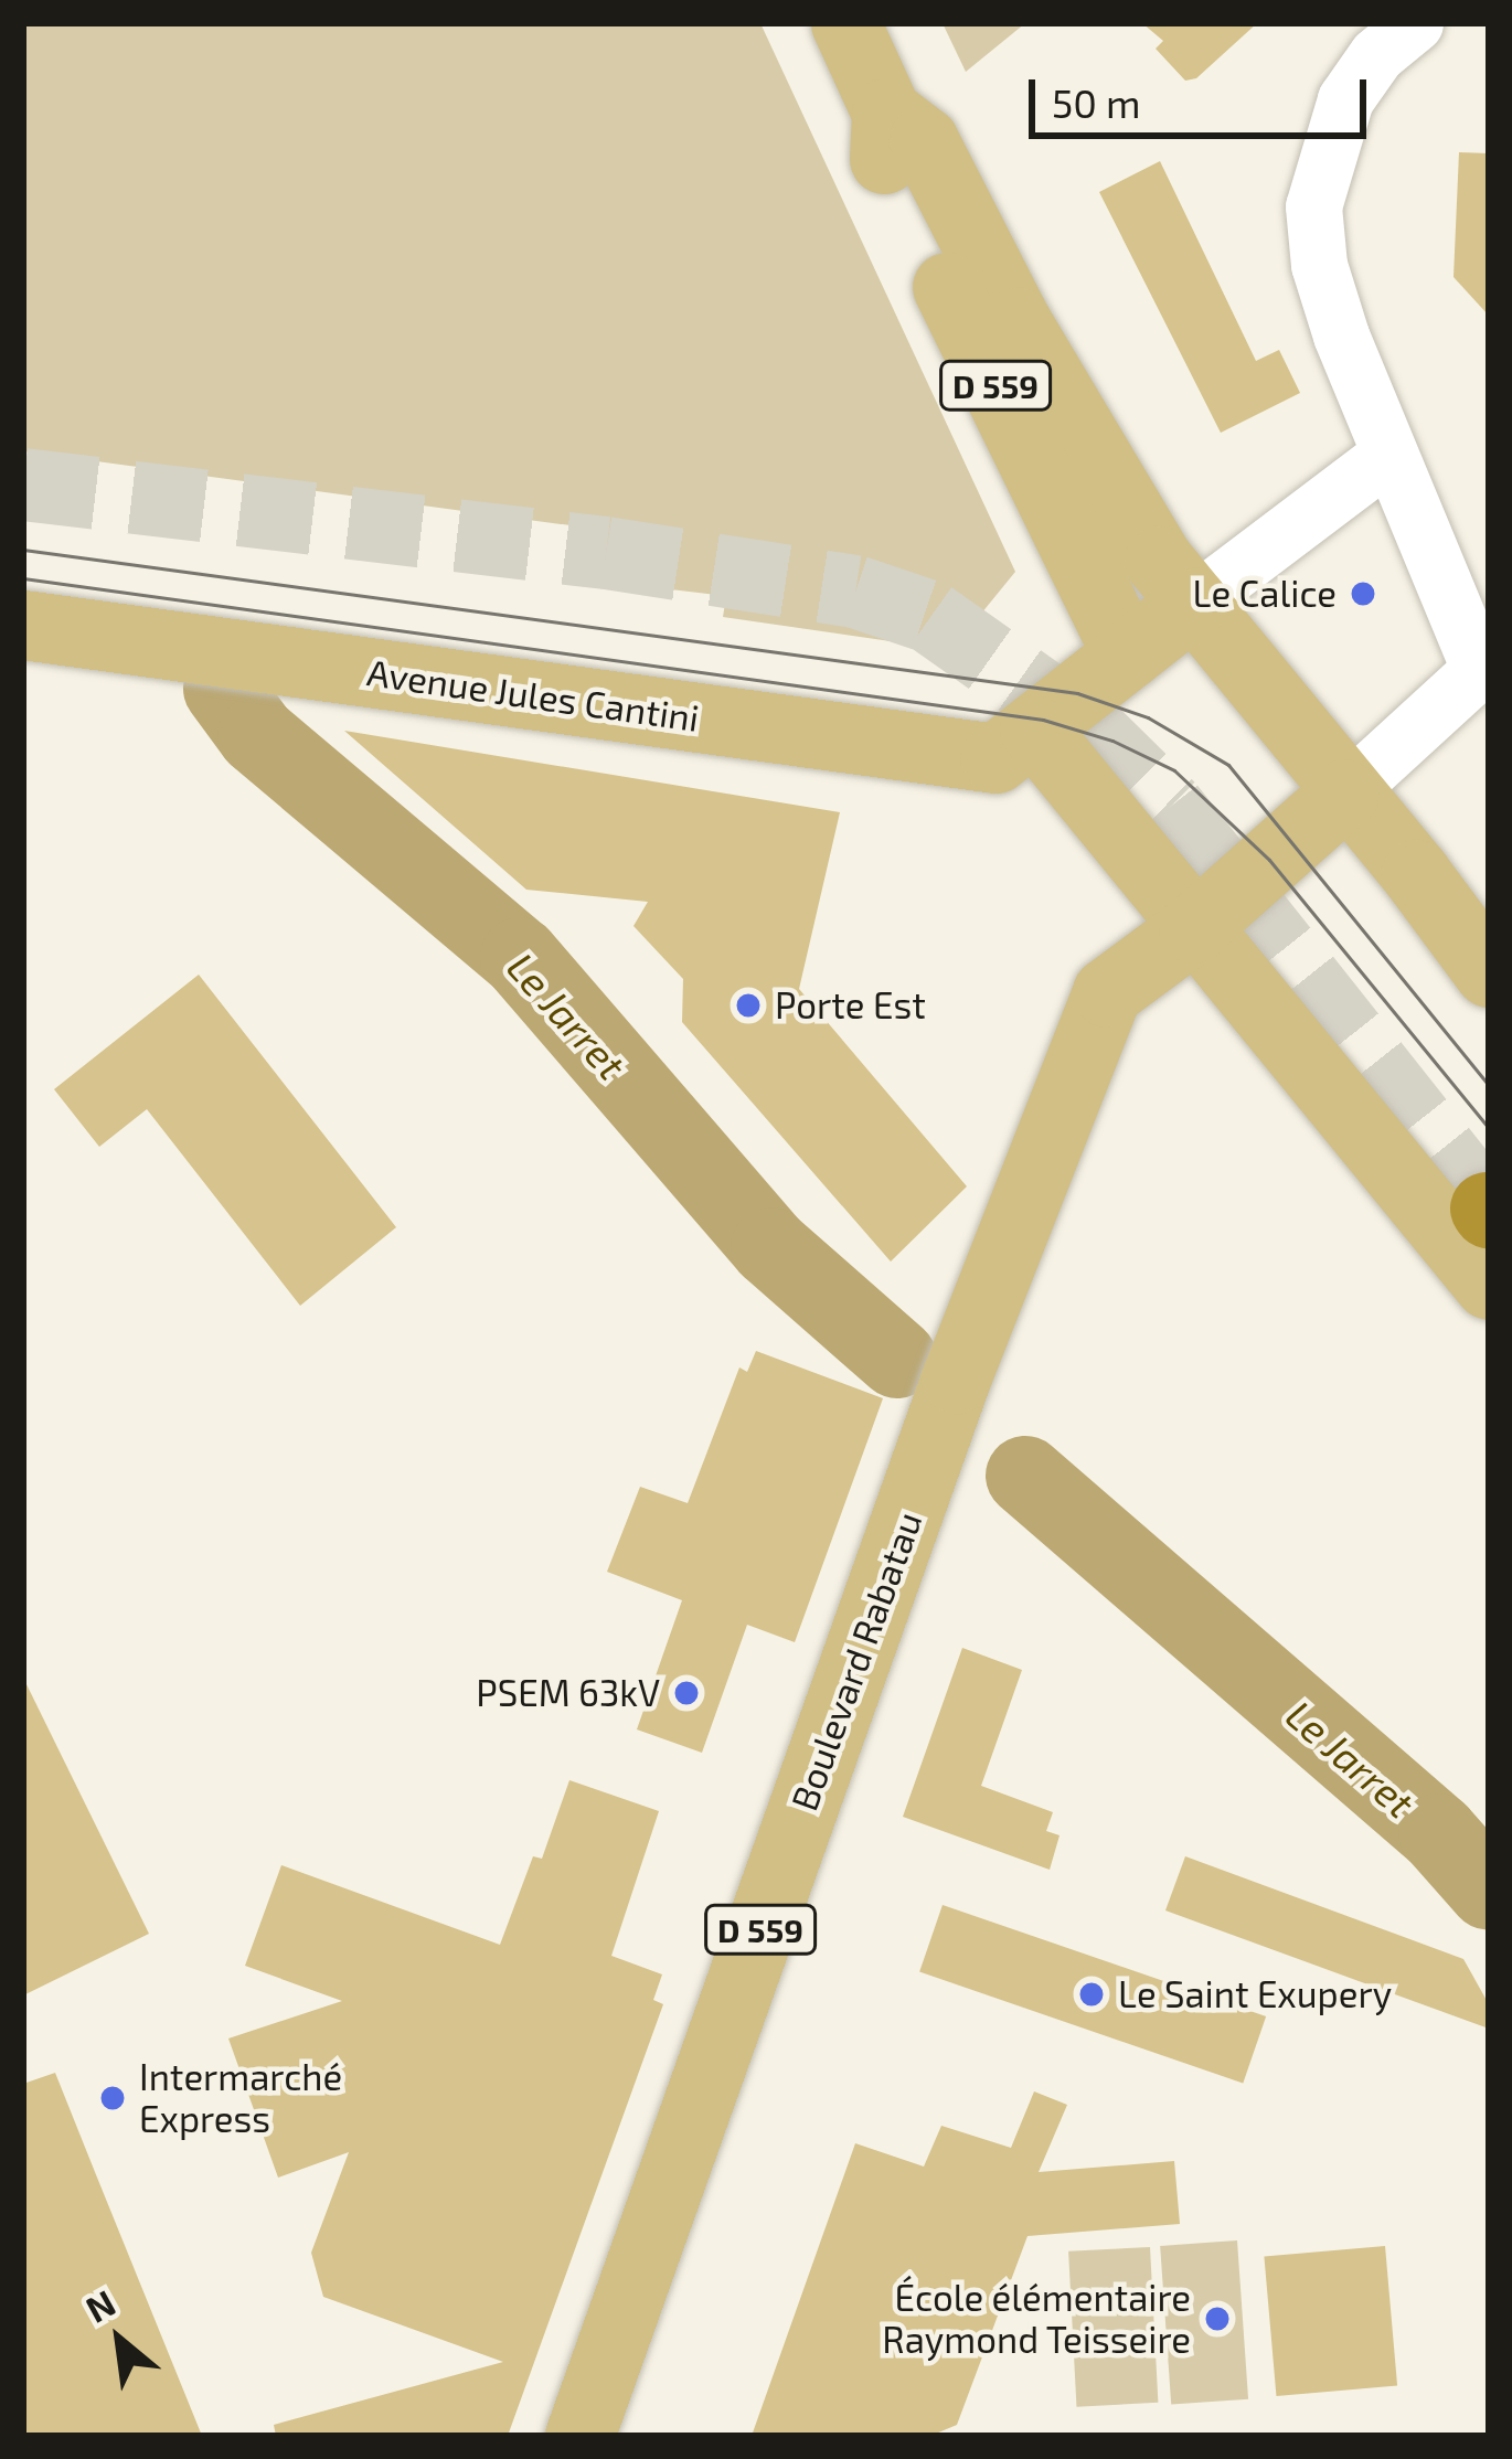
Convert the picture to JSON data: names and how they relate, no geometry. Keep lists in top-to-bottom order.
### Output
{
  "streets": {
    "main road": ["D 559", "Avenue Jules Cantini", "Boulevard Rabatau"]
  },
  "crossings": [
    ["D 559", "Avenue Jules Cantini"],
    ["D 559", "Boulevard Rabatau"]
  ],
  "water": ["Le Jarret"],
  "places": [
    "Le Calice",
    "Porte Est",
    "PSEM 63kV",
    "Le Saint Exupery",
    "Intermarché Express",
    "École élémentaire Raymond Teisseire"
  ],
  "scale_bar": "50 m",
  "north": "top left"
}
